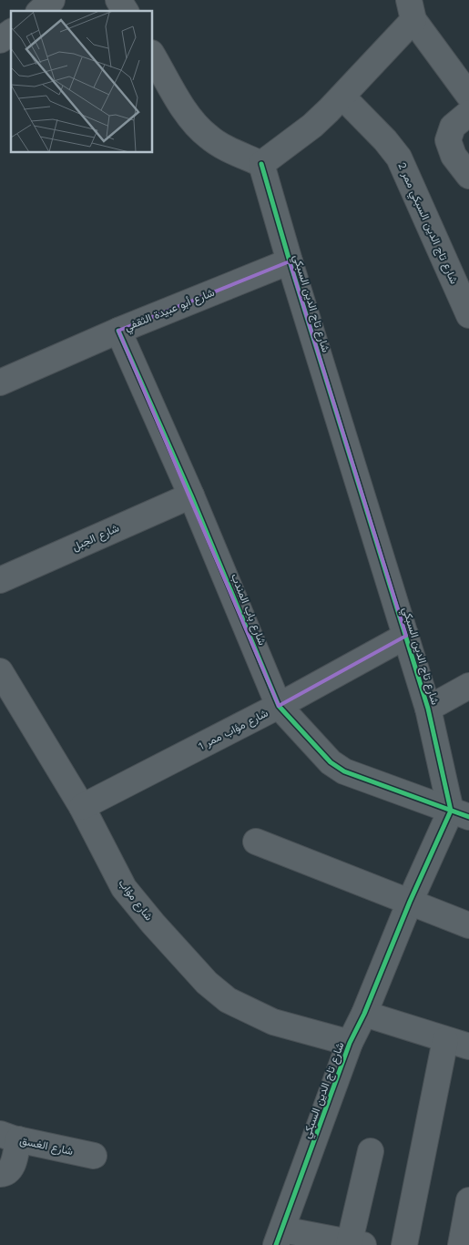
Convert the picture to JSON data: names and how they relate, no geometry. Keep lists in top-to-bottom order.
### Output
{
  "streets": {
    "street": [
      "شارع تاج الدين السبكي ممر 2",
      "شارع تاج الدين السبكي",
      "شارع أبو عبيدة الثقفي",
      "شارع الجبل",
      "شارع باب المندب",
      "شارع مؤاب ممر 1",
      "شارع مؤاب",
      "شارع الغسق"
    ]
  },
  "crossings": [
    ["شارع تاج الدين السبكي", "شارع أبو عبيدة الثقفي"],
    ["شارع تاج الدين السبكي", "شارع باب المندب"],
    ["شارع تاج الدين السبكي", "شارع مؤاب ممر 1"],
    ["شارع تاج الدين السبكي", "شارع مؤاب"],
    ["شارع أبو عبيدة الثقفي", "شارع باب المندب"],
    ["شارع الجبل", "شارع باب المندب"],
    ["شارع باب المندب", "شارع مؤاب ممر 1"],
    ["شارع مؤاب ممر 1", "شارع مؤاب"]
  ]
}
